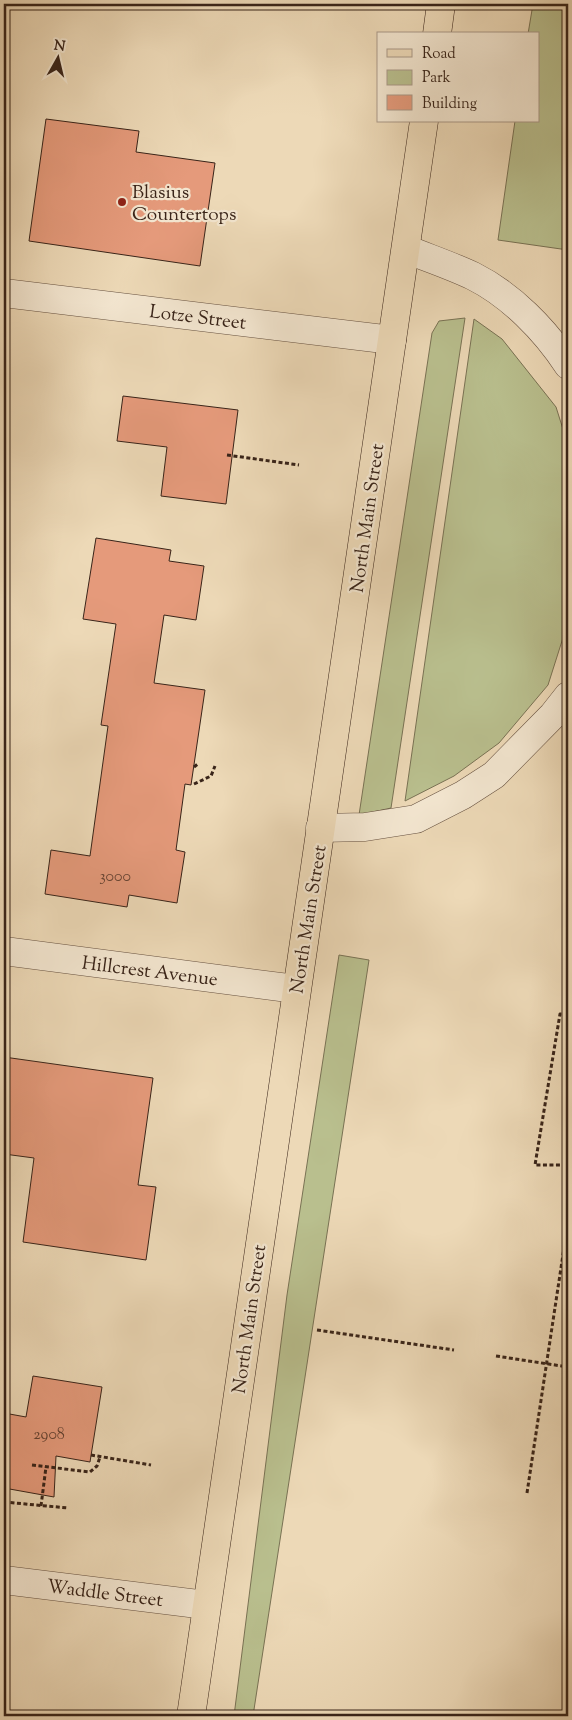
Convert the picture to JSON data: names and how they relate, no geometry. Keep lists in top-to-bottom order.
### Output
{
  "streets": {
    "main road": ["North Main Street"],
    "street": ["Lotze Street", "Hillcrest Avenue", "Waddle Street"]
  },
  "crossings": [
    ["Lotze Street", "North Main Street"],
    ["North Main Street", "Hillcrest Avenue"],
    ["North Main Street", "Waddle Street"]
  ],
  "places": ["Blasius Countertops"],
  "house_numbers": ["3000", "2908"],
  "legend": ["Road", "Park", "Building"],
  "north": "top"
}
